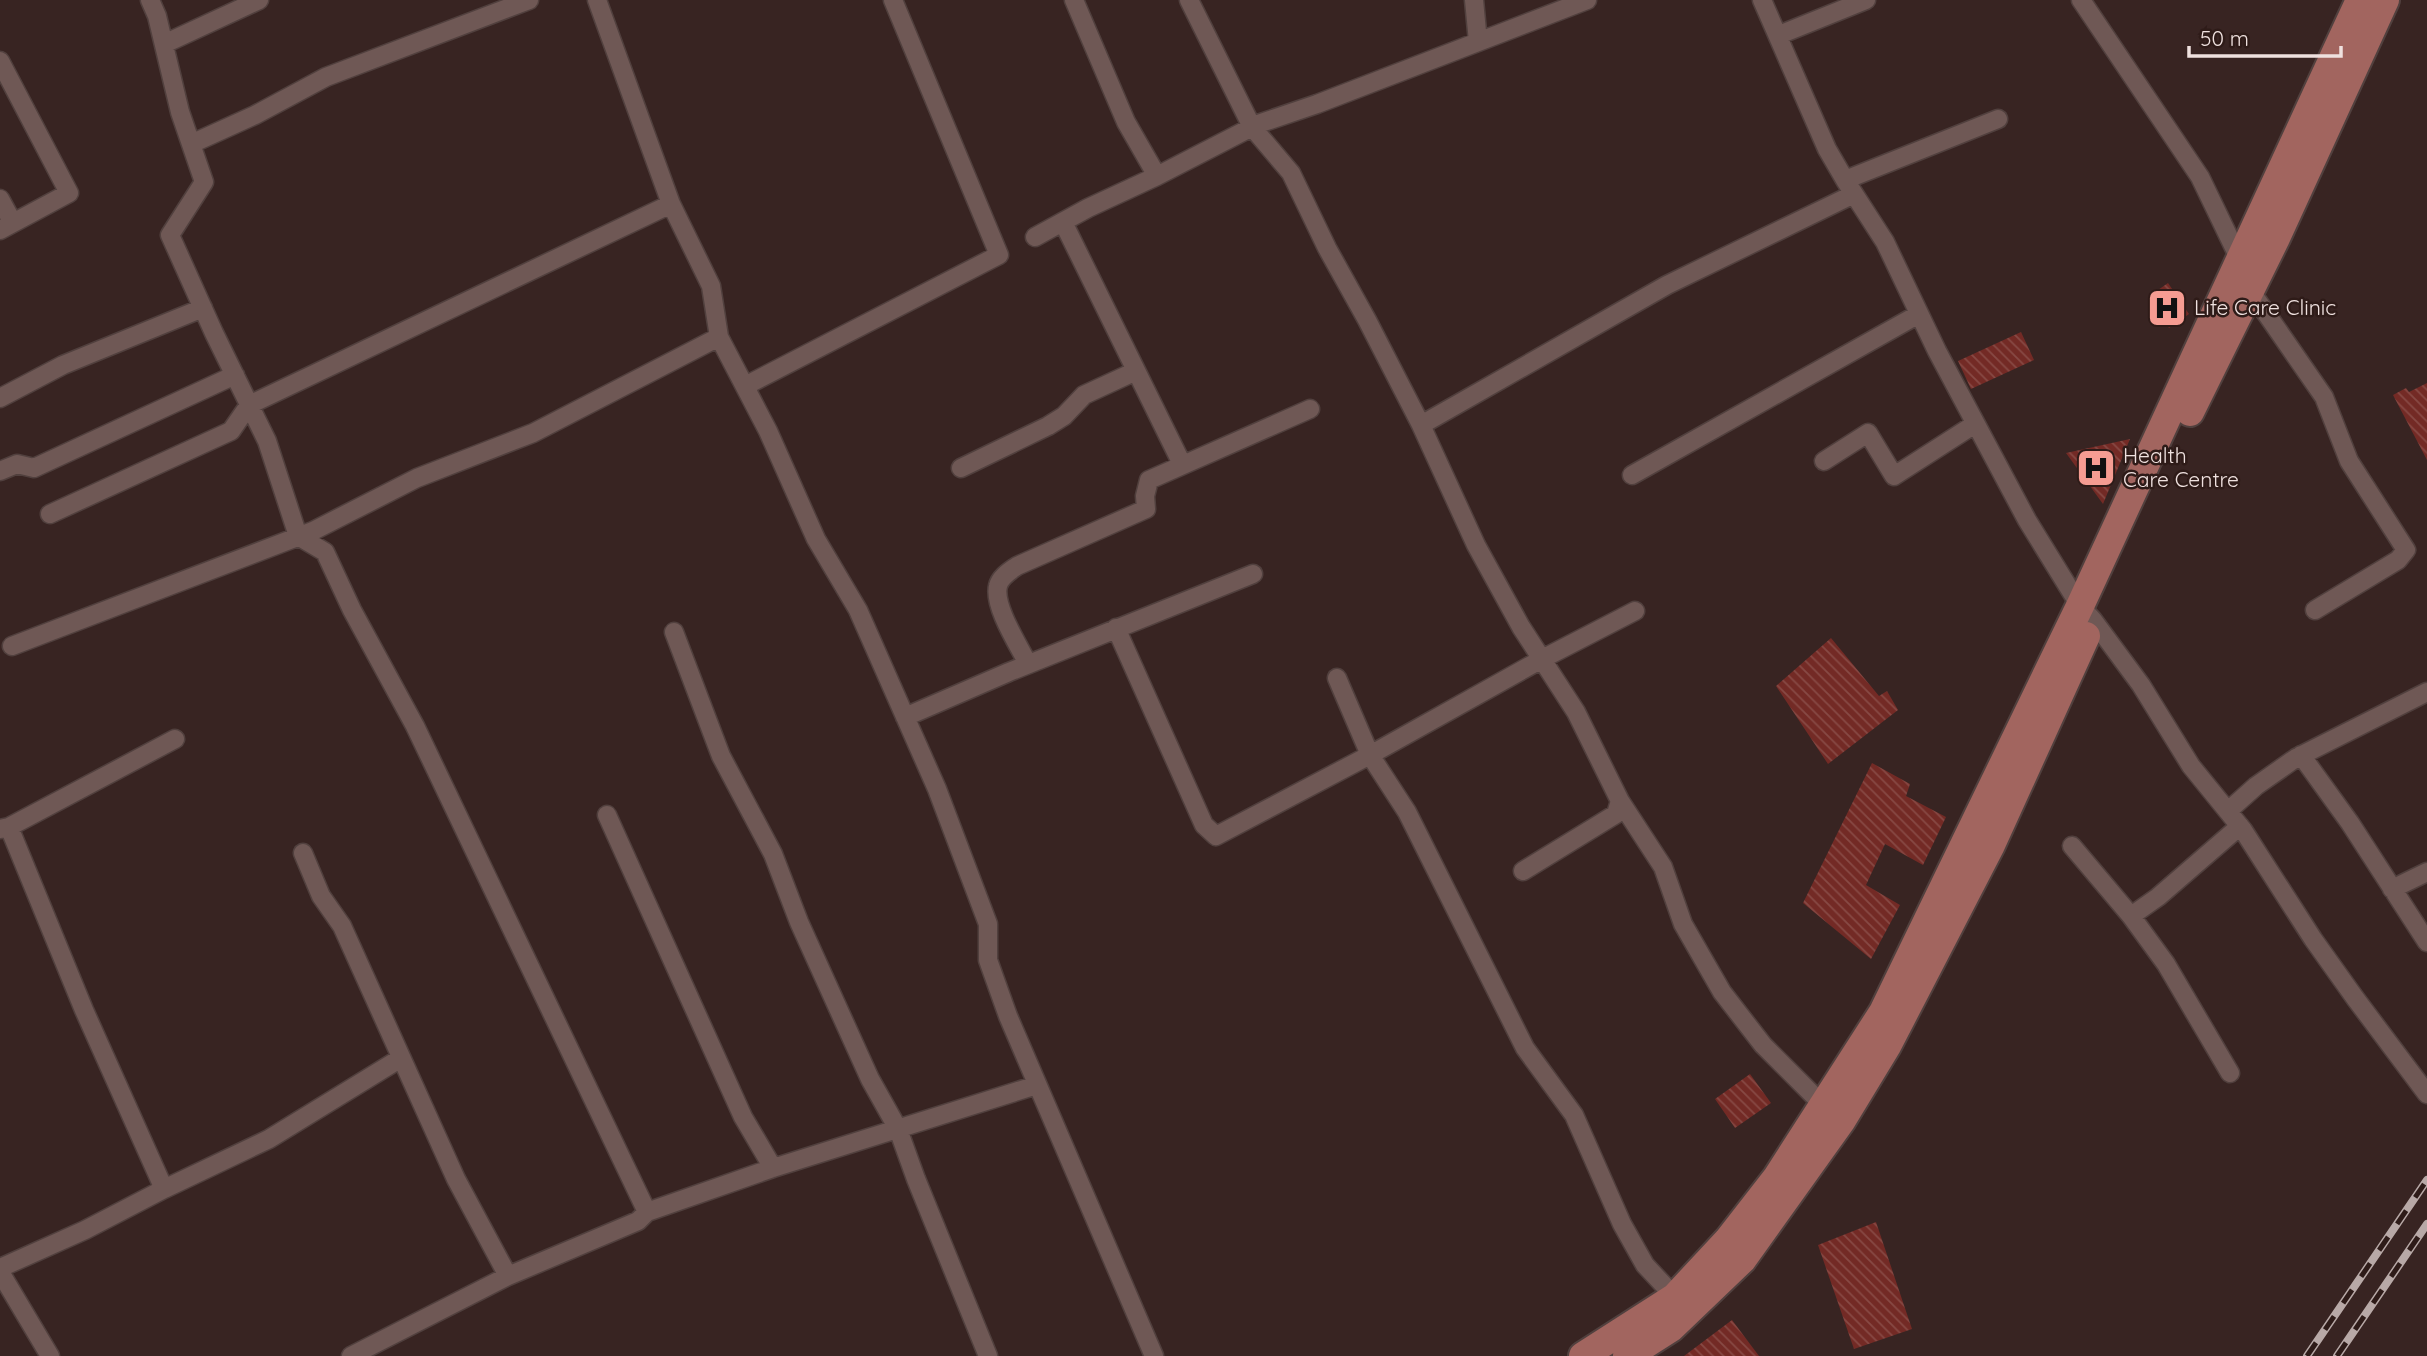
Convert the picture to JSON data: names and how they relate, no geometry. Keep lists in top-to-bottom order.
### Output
{
  "places": {
    "hospital": ["Life Care Clinic", "Health Care Centre"]
  },
  "scale_bar": "50 m"
}
